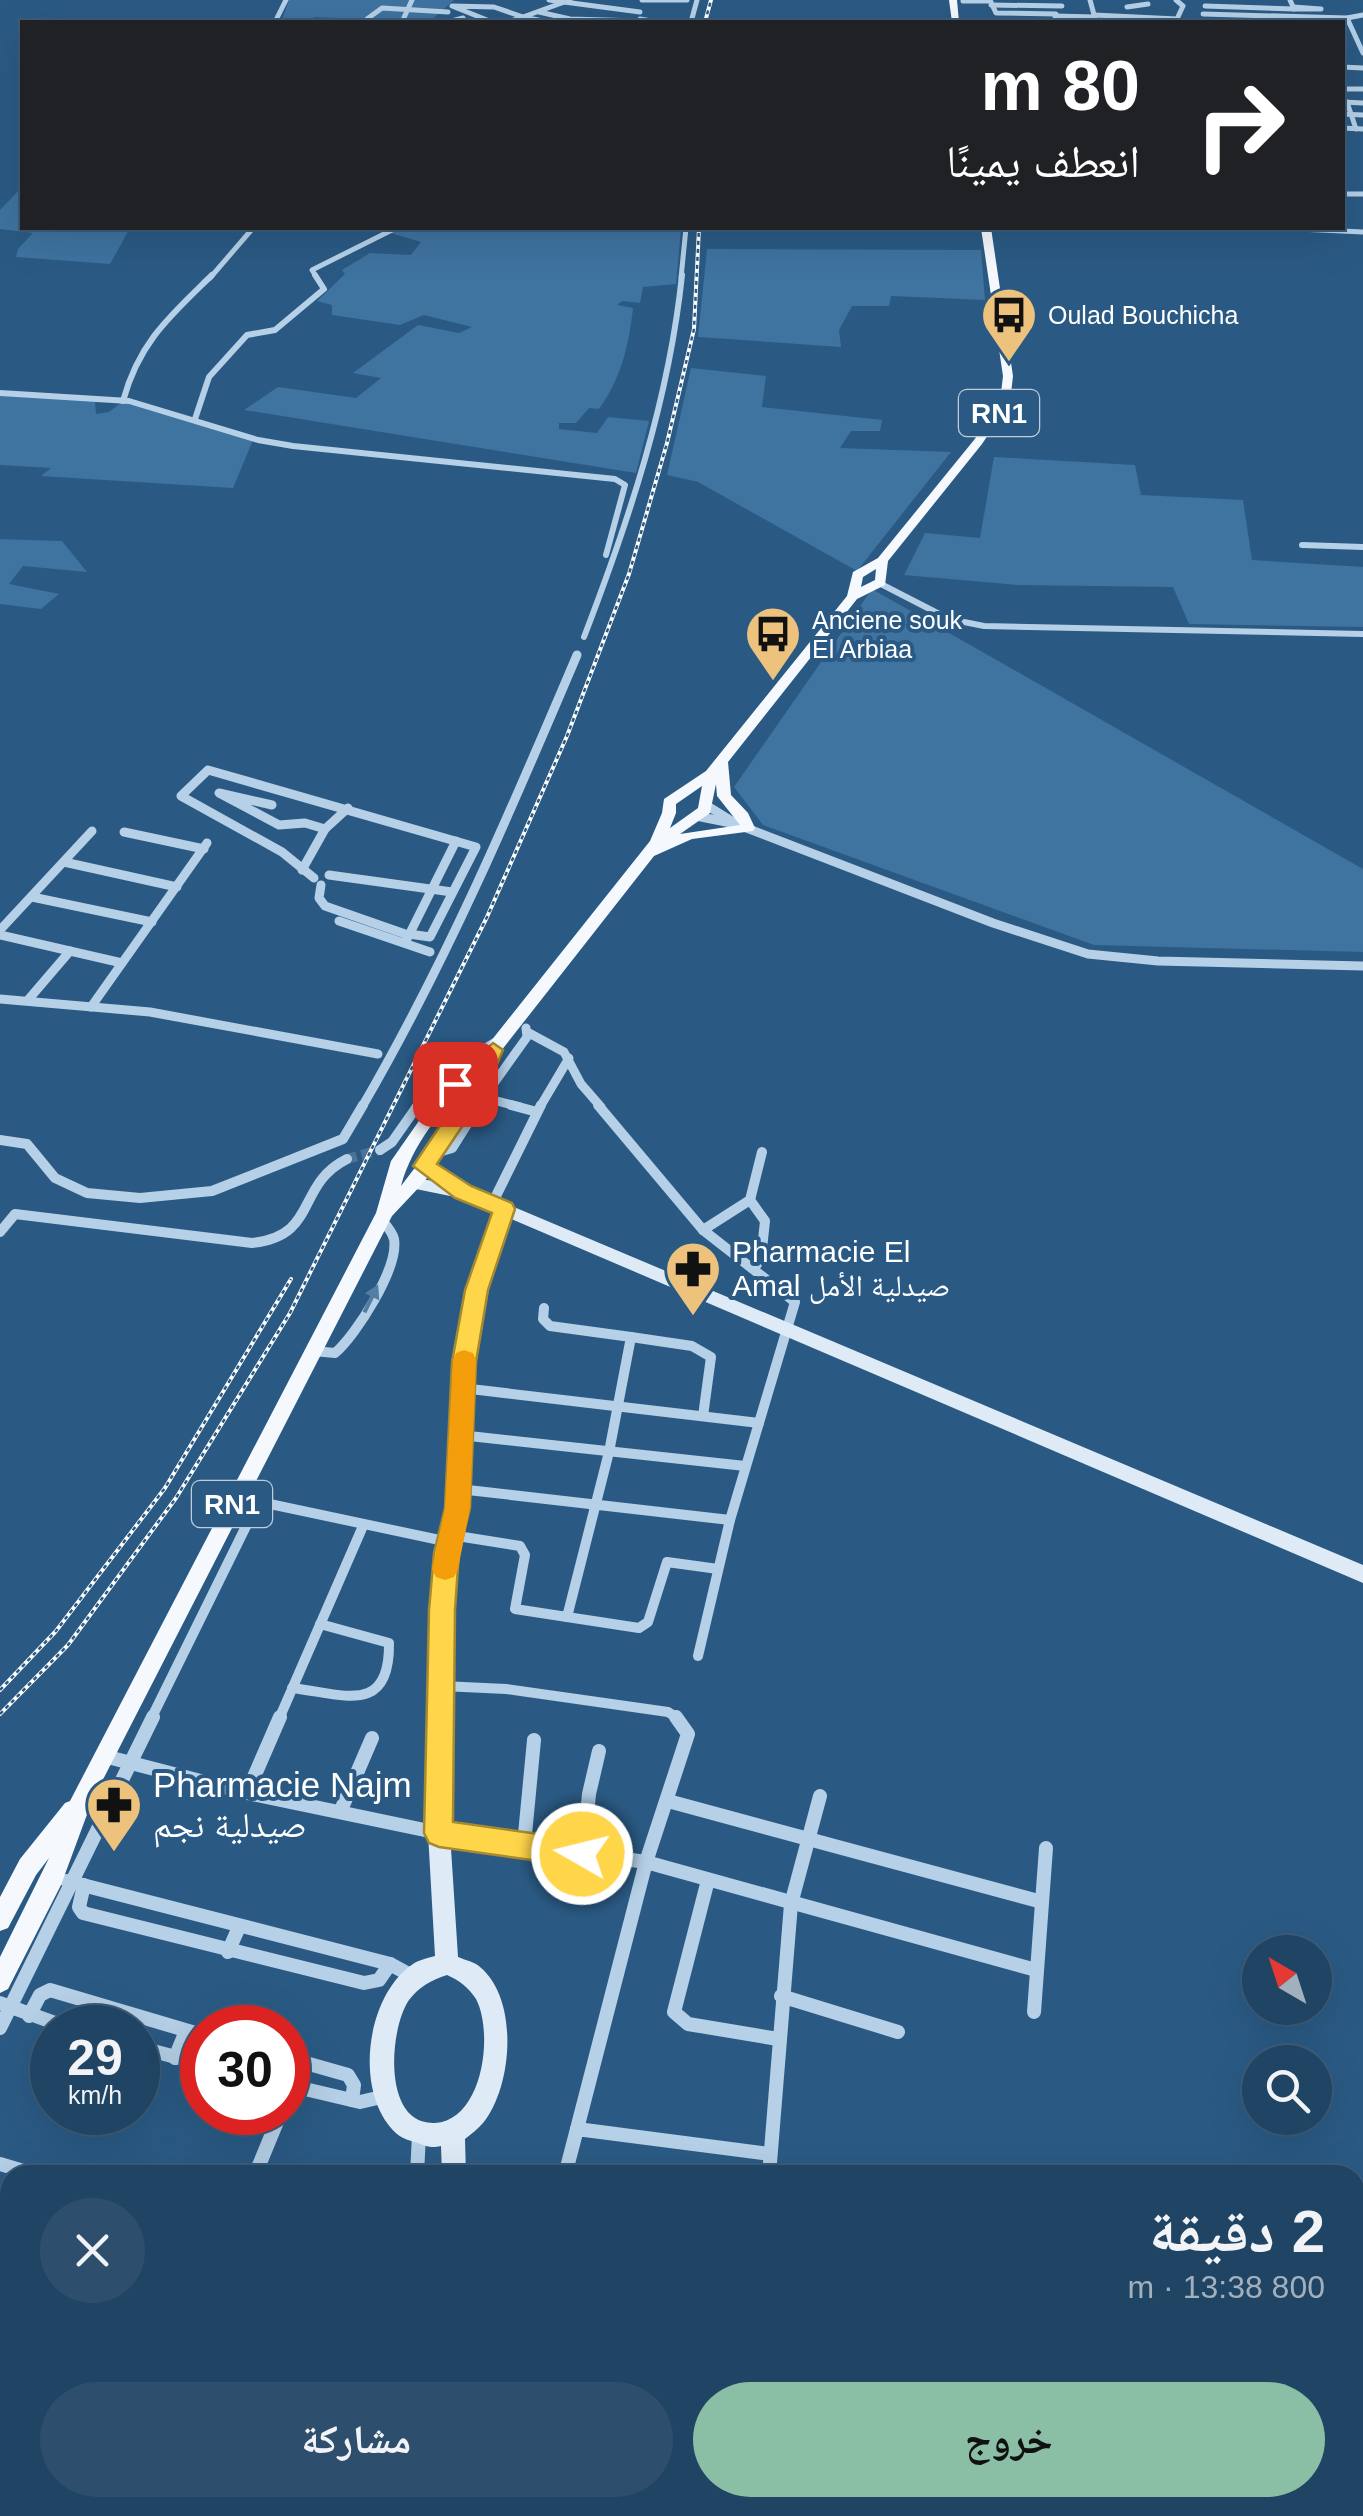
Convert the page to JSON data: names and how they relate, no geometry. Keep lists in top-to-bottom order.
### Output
{
  "streets": {
    "main road": ["RN1"]
  },
  "places": {
    "bus stop": ["Oulad Bouchicha", "Anciene souk El Arbiaa"],
    "pharmacy": ["Pharmacie El Amal صيدلية الأمل", "Pharmacie Najm صيدلية نجم"]
  },
  "north": "top left",
  "page": {
    "turn": ["80 m", "انعطف يمينًا"],
    "speed": "29 km/h",
    "limit": "30",
    "heading": ["2 دقيقة", "800 m · 13:38"],
    "buttons": ["خروج", "مشاركة"]
  }
}
